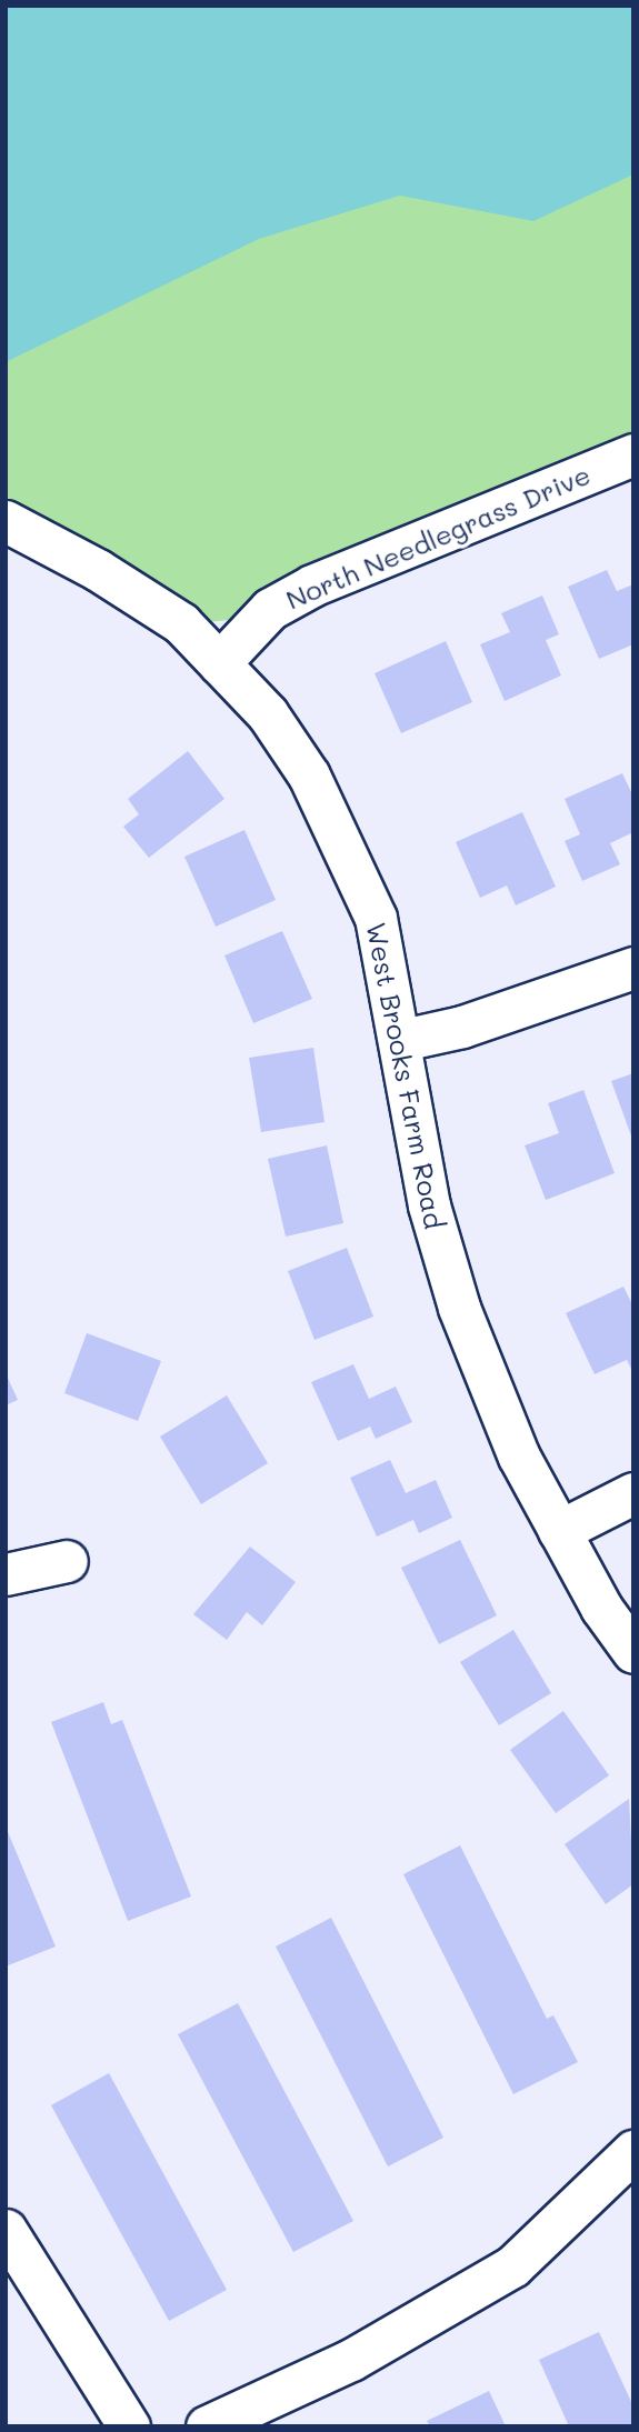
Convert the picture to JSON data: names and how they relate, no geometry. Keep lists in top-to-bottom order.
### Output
{
  "streets": {
    "street": ["North Needlegrass Drive", "West Brooks Farm Road"]
  },
  "crossings": [
    ["North Needlegrass Drive", "West Brooks Farm Road"]
  ]
}
